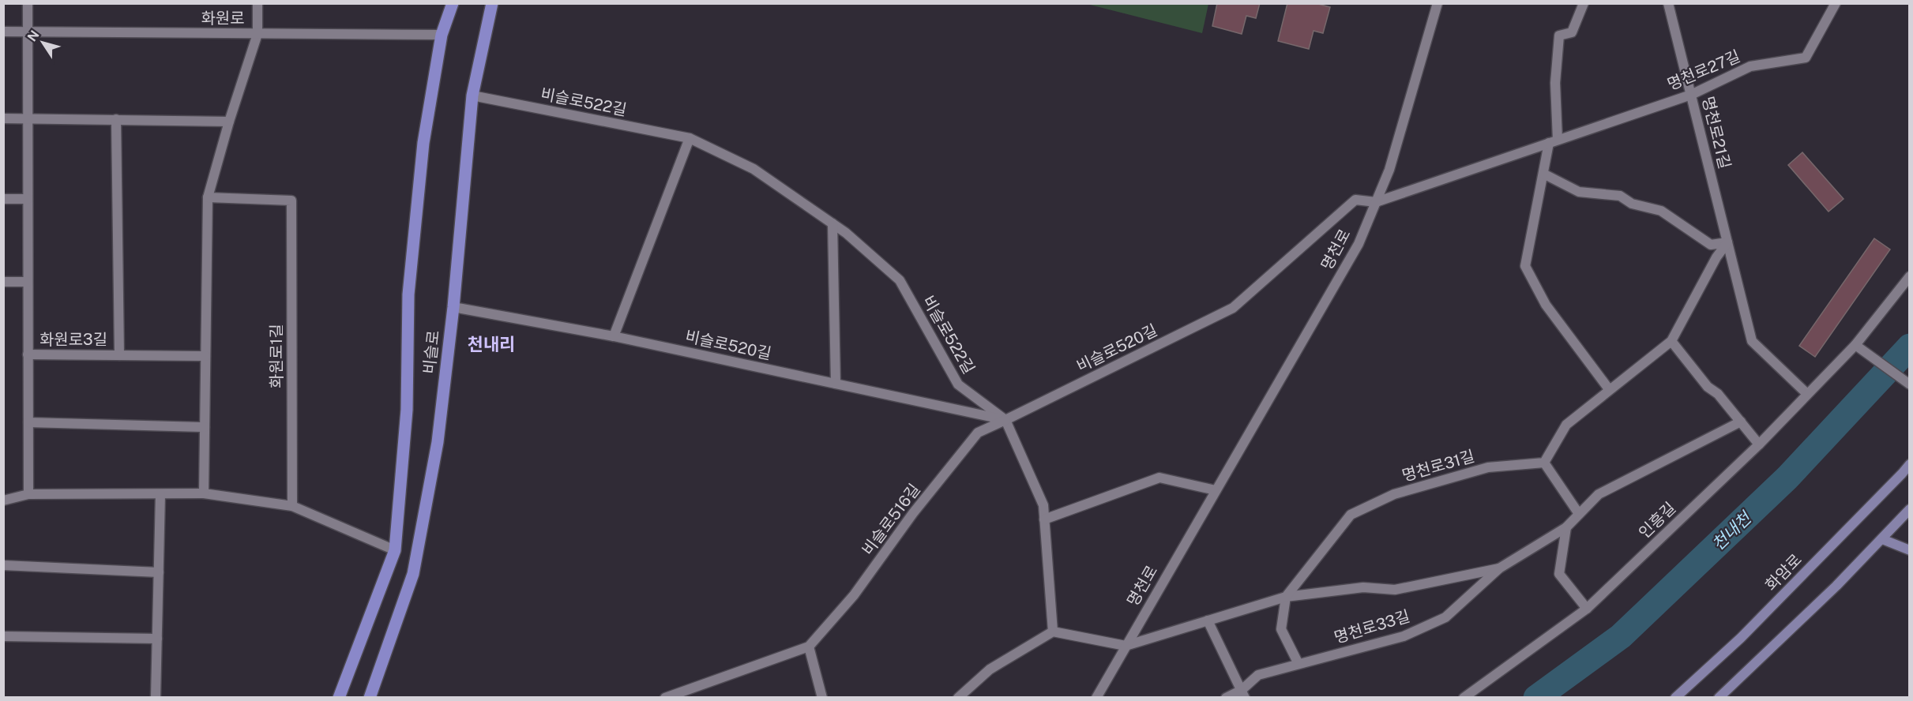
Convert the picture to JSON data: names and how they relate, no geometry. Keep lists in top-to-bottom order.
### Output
{
  "streets": {
    "main road": ["비슬로", "화암로"],
    "street": [
      "화원로",
      "명천로27길",
      "비슬로522길",
      "명천로21길",
      "명천로",
      "화원로3길",
      "비슬로520길",
      "화원로1길",
      "명천로31길",
      "비슬로516길",
      "인흥길",
      "명천로33길"
    ]
  },
  "crossings": [
    ["화원로", "화원로3길"],
    ["화원로", "비슬로"],
    ["명천로27길", "명천로21길"],
    ["명천로27길", "명천로"],
    ["명천로27길", "비슬로520길"],
    ["비슬로522길", "비슬로520길"],
    ["비슬로522길", "비슬로"],
    ["비슬로522길", "비슬로516길"],
    ["명천로21길", "인흥길"],
    ["명천로", "비슬로520길"],
    ["비슬로520길", "비슬로"],
    ["비슬로520길", "비슬로516길"],
    ["명천로31길", "명천로33길"]
  ],
  "districts": ["천내리"],
  "water": ["천내천"],
  "north": "top left"
}
